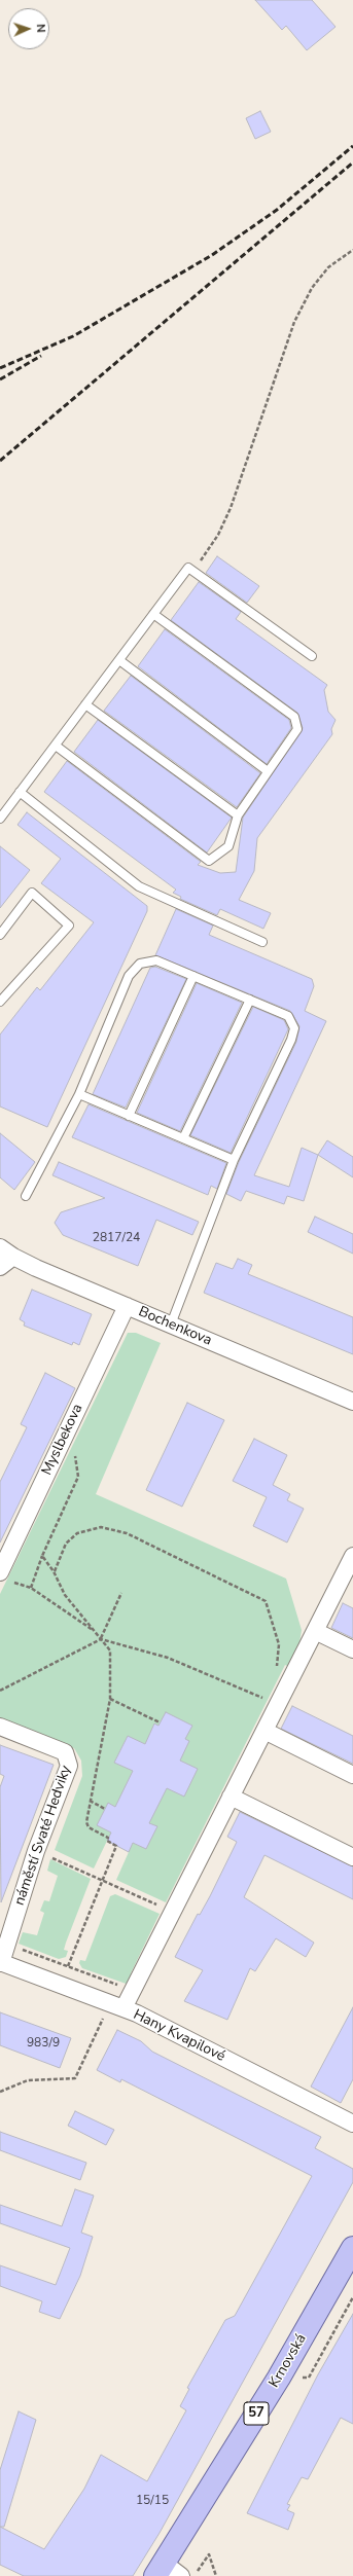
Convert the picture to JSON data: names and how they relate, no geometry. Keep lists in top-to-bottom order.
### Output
{
  "streets": {
    "main road": ["Krnovská", "57"],
    "street": [
      "Bochenkova",
      "Myslbekova",
      "náměstí Svaté Hedviky",
      "Hany Kvapilové"
    ]
  },
  "crossings": [
    ["Bochenkova", "Myslbekova"],
    ["náměstí Svaté Hedviky", "Hany Kvapilové"]
  ],
  "house_numbers": ["2817/24", "983/9", "15/15"],
  "north": "right"
}
